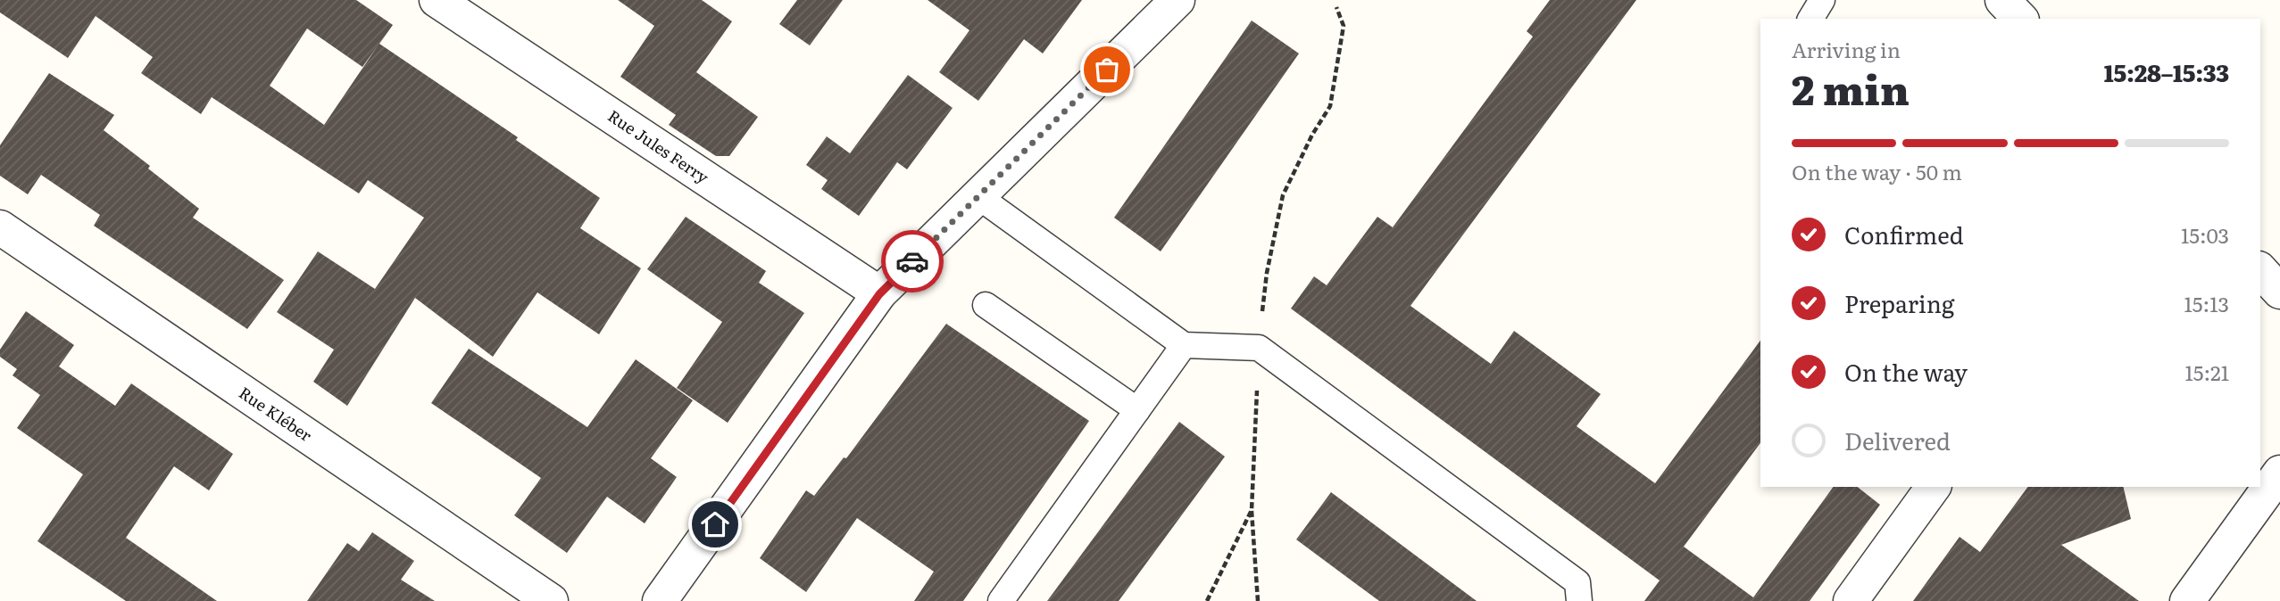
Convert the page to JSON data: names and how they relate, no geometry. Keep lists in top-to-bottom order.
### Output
{
  "streets": {
    "street": ["Rue Jules Ferry", "Rue Kléber"]
  },
  "page": {
    "heading": ["2 min", "Arriving in", "15:28–15:33"],
    "bar": "On the way · 50 m",
    "list": [
      ["Confirmed", "15:03"],
      ["Preparing", "15:13"],
      ["On the way", "15:21"],
      "Delivered"
    ]
  }
}
